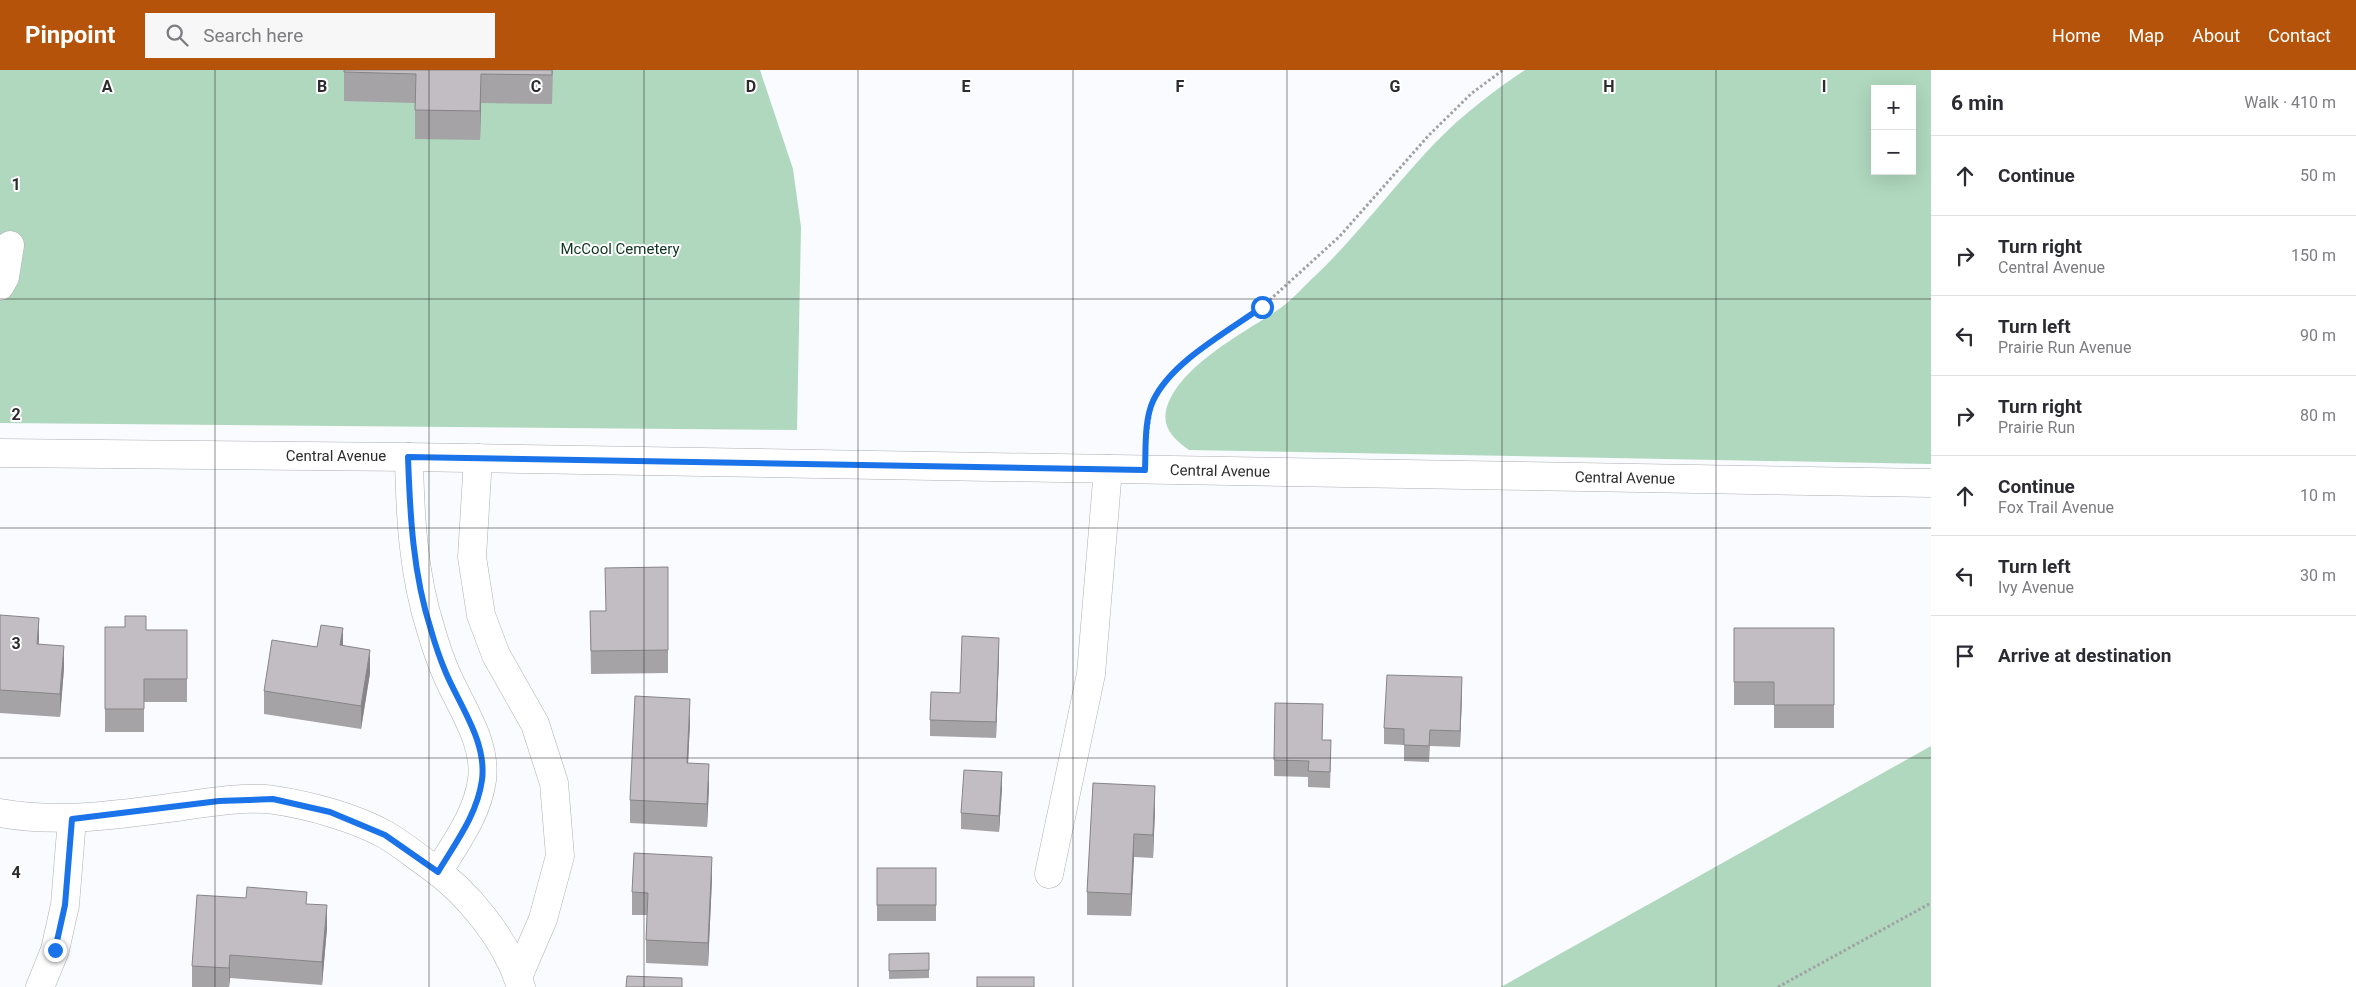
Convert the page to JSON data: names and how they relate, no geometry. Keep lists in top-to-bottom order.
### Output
{
  "streets": {
    "street": ["Central Avenue"]
  },
  "parks": ["McCool Cemetery"],
  "page": {
    "header": "Pinpoint",
    "search": "Search here",
    "nav": [
      "Home",
      "Map",
      "About",
      "Contact"
    ],
    "heading": ["6 min", "Walk · 410 m"],
    "map_buttons": ["+", "−"],
    "list": [
      ["Continue", "50 m"],
      ["Turn right", "Central Avenue", "150 m"],
      ["Turn left", "Prairie Run Avenue", "90 m"],
      ["Turn right", "Prairie Run", "80 m"],
      ["Continue", "Fox Trail Avenue", "10 m"],
      ["Turn left", "Ivy Avenue", "30 m"],
      "Arrive at destination"
    ]
  },
  "grid": {
    "columns": [
      "A",
      "B",
      "C",
      "D",
      "E",
      "F",
      "G",
      "H",
      "I"
    ],
    "rows": [
      "1",
      "2",
      "3",
      "4"
    ]
  }
}
